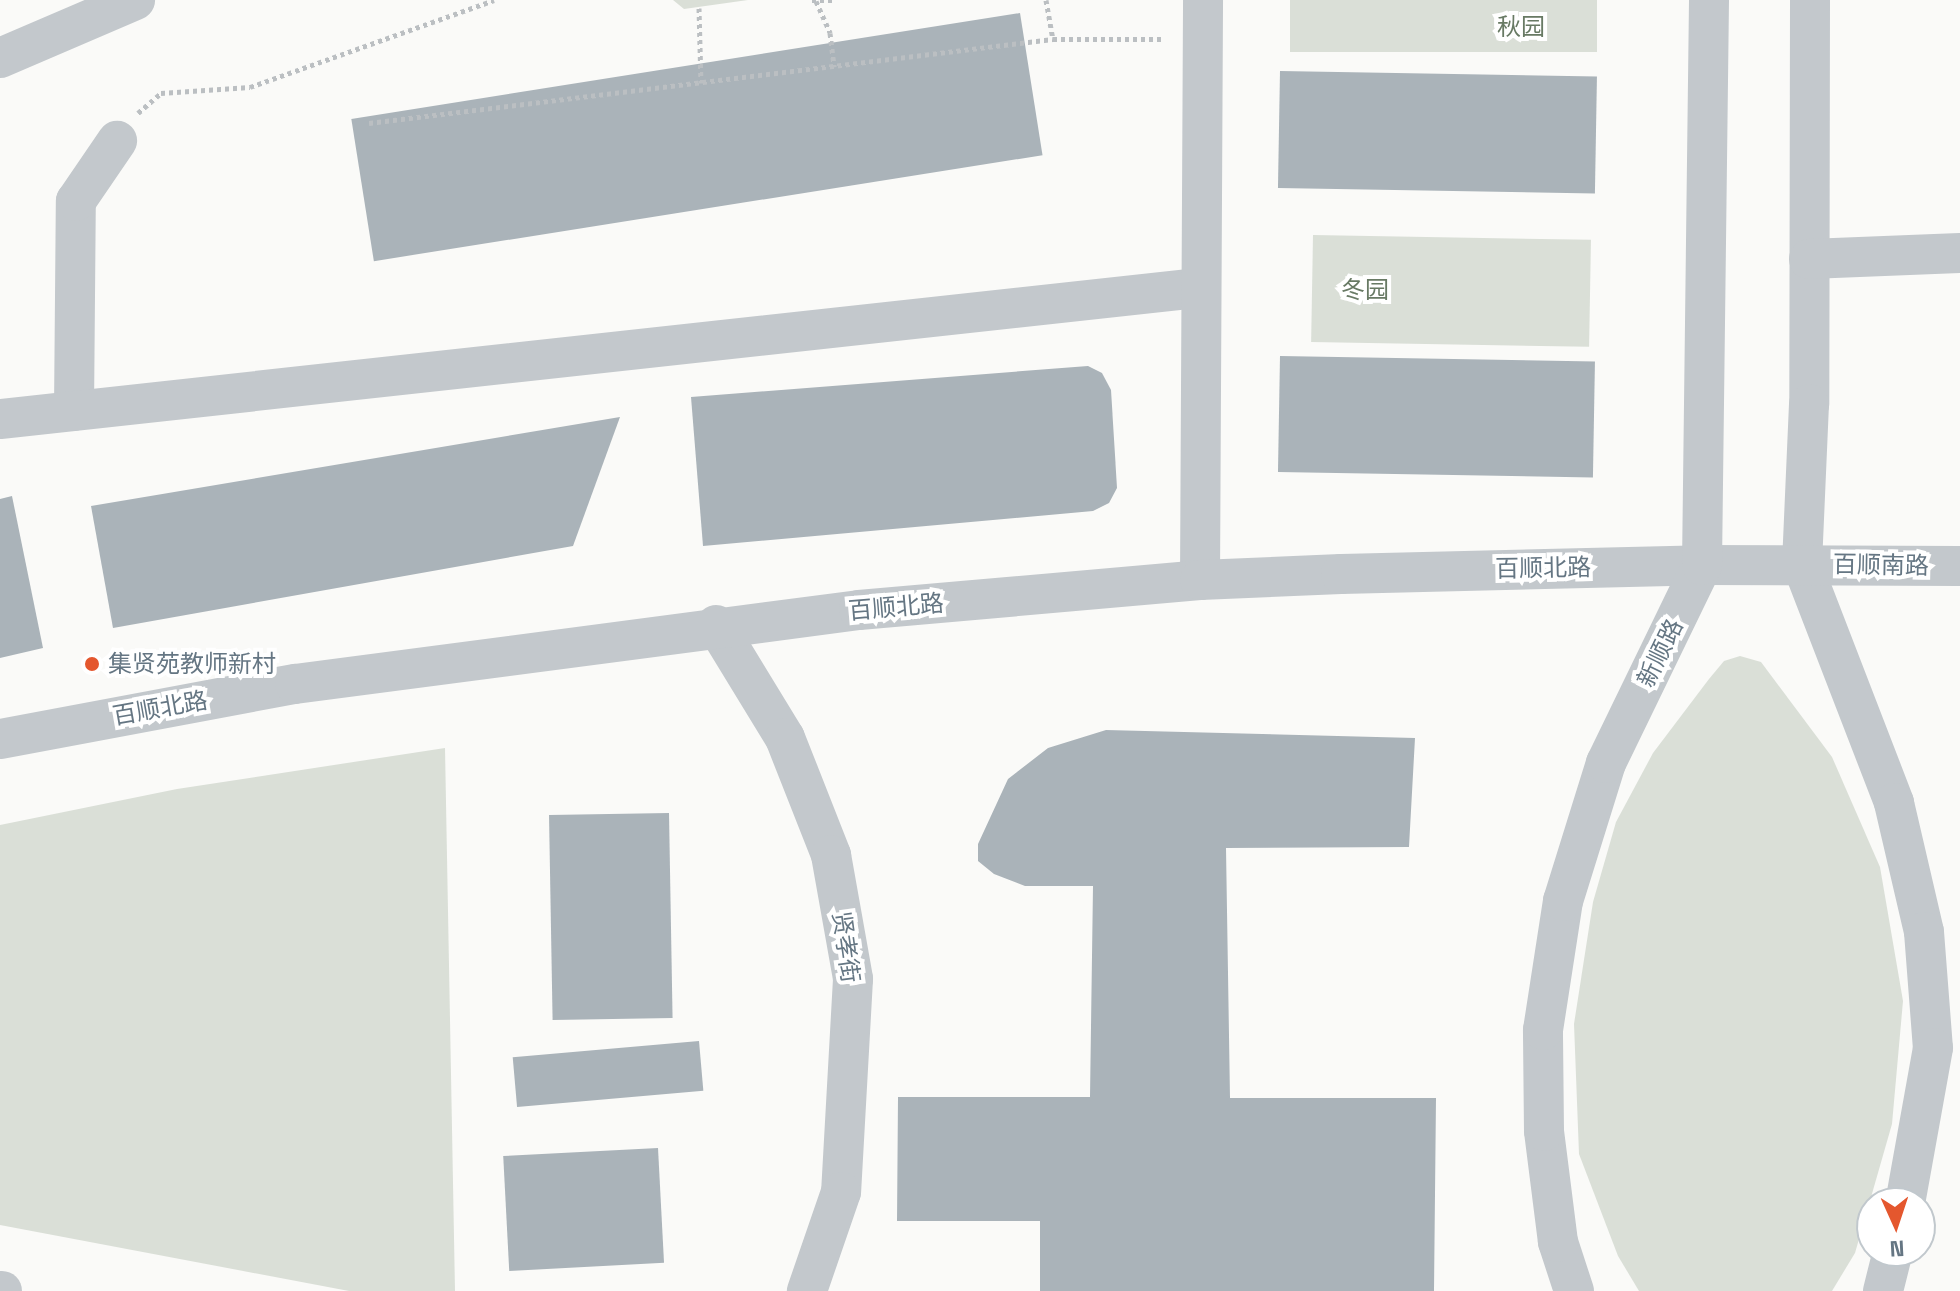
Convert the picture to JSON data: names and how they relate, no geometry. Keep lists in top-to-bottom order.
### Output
{
  "streets": {
    "street": [
      "百顺南路",
      "百顺北路",
      "新顺路",
      "贤孝街"
    ]
  },
  "crossings": [
    ["百顺南路", "百顺北路"],
    ["百顺北路", "新顺路"],
    ["百顺北路", "贤孝街"]
  ],
  "parks": ["秋园", "冬园"],
  "places": ["集贤苑教师新村"],
  "north": "bottom"
}
